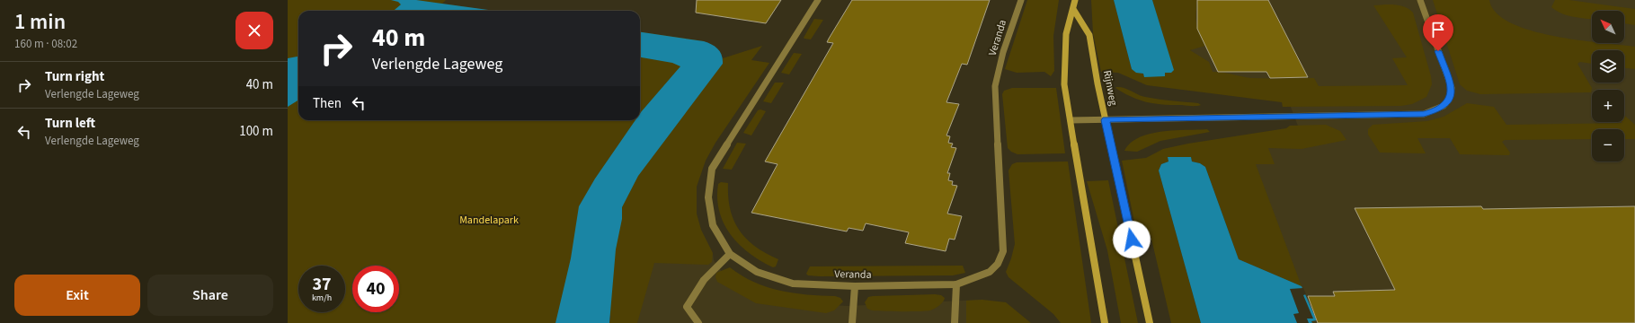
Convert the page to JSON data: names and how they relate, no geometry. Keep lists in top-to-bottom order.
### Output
{
  "streets": {
    "street": ["Veranda", "Rijnweg"]
  },
  "parks": ["Mandelapark"],
  "north": "top left",
  "page": {
    "heading": ["1 min", "160 m · 08:02"],
    "map_buttons": ["+", "−"],
    "turn": ["40 m", "Verlengde Lageweg"],
    "list": [
      {
        "name": "Turn right",
        "note": "Verlengde Lageweg",
        "value": "40 m"
      },
      {
        "name": "Turn left",
        "note": "Verlengde Lageweg",
        "value": "100 m"
      }
    ],
    "then": "Then",
    "speed": "37 km/h",
    "limit": "40",
    "buttons": ["Exit", "Share"]
  }
}
